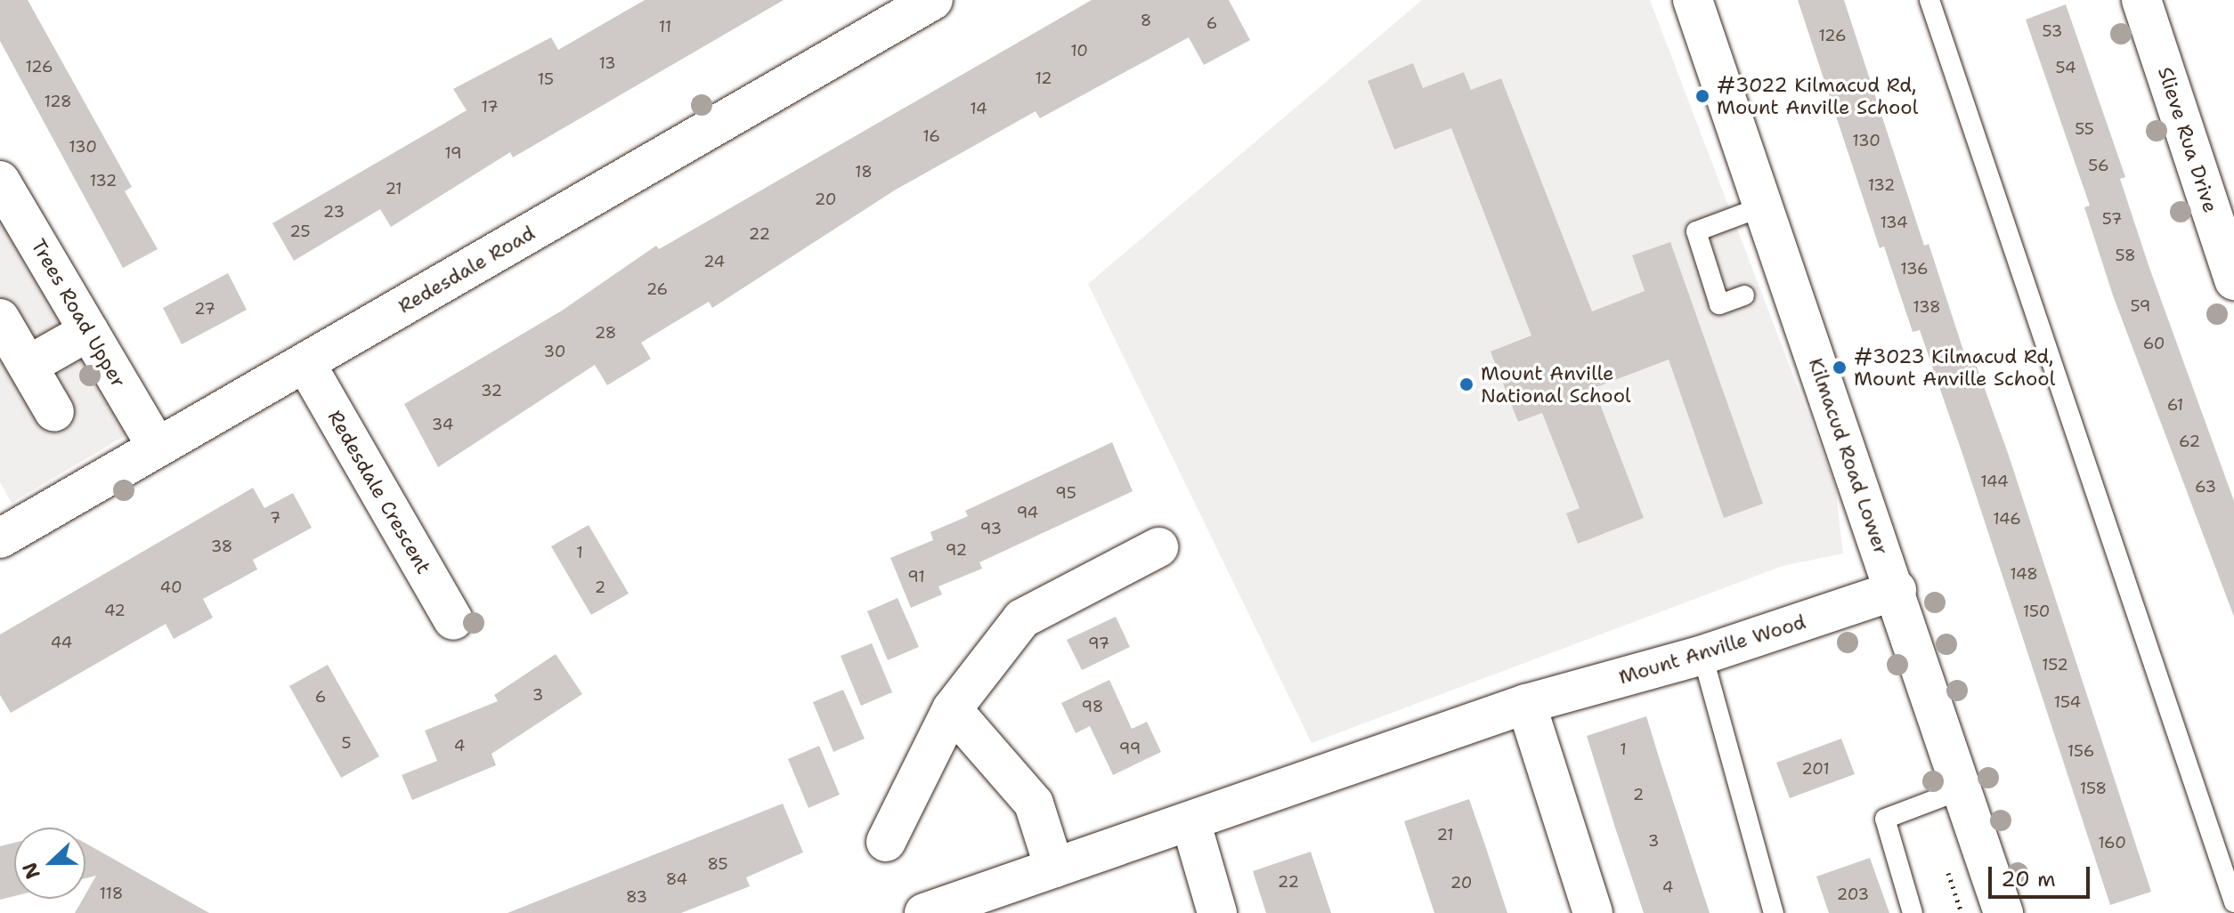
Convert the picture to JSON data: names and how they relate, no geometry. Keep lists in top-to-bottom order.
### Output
{
  "streets": {
    "street": [
      "Slieve Rua Drive",
      "Redesdale Road",
      "Trees Road Upper",
      "Kilmacud Road Lower",
      "Redesdale Crescent",
      "Mount Anville Wood"
    ]
  },
  "crossings": [
    ["Redesdale Road", "Trees Road Upper"],
    ["Redesdale Road", "Redesdale Crescent"],
    ["Kilmacud Road Lower", "Mount Anville Wood"]
  ],
  "places": ["#3022 Kilmacud Rd, Mount Anville School", "#3023 Kilmacud Rd, Mount Anville School", "Mount Anville National School"],
  "house_numbers": [
    "8",
    "6",
    "11",
    "53",
    "126",
    "10",
    "13",
    "126",
    "54",
    "12",
    "15",
    "128",
    "17",
    "14",
    "55",
    "16",
    "130",
    "130",
    "19",
    "56",
    "18",
    "132",
    "132",
    "21",
    "20",
    "23",
    "57",
    "134",
    "25",
    "22",
    "58",
    "24",
    "136",
    "26",
    "59",
    "138",
    "27",
    "28",
    "60",
    "30",
    "32",
    "61",
    "34",
    "62",
    "144",
    "63",
    "95",
    "94",
    "7",
    "146",
    "93",
    "38",
    "92",
    "1",
    "148",
    "91",
    "40",
    "2",
    "42",
    "150",
    "44",
    "97",
    "152",
    "3",
    "6",
    "154",
    "98",
    "5",
    "4",
    "99",
    "1",
    "156",
    "201",
    "158",
    "2",
    "21",
    "3",
    "160",
    "85",
    "84",
    "22",
    "20",
    "4",
    "118",
    "203",
    "83"
  ],
  "scale_bar": "20 m",
  "north": "left"
}
